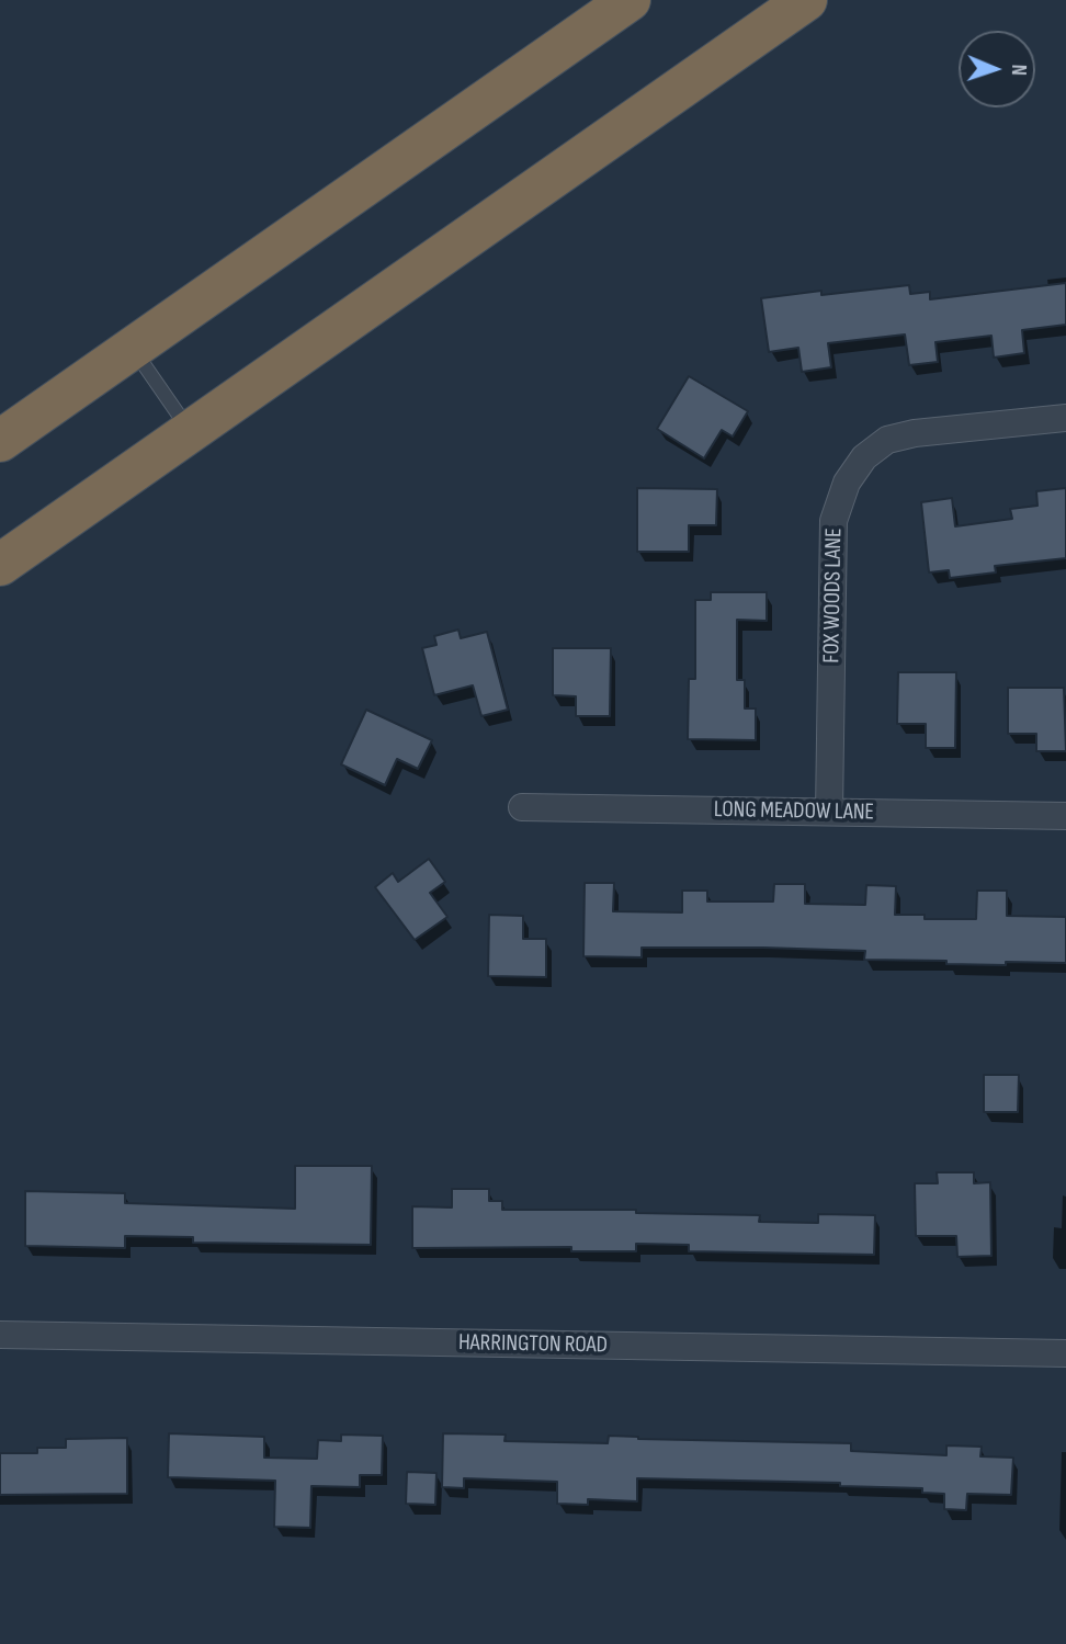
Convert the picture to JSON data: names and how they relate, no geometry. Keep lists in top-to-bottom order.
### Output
{
  "streets": {
    "street": ["FOX WOODS LANE", "LONG MEADOW LANE", "HARRINGTON ROAD"]
  },
  "crossings": [
    ["FOX WOODS LANE", "LONG MEADOW LANE"]
  ],
  "north": "right"
}
